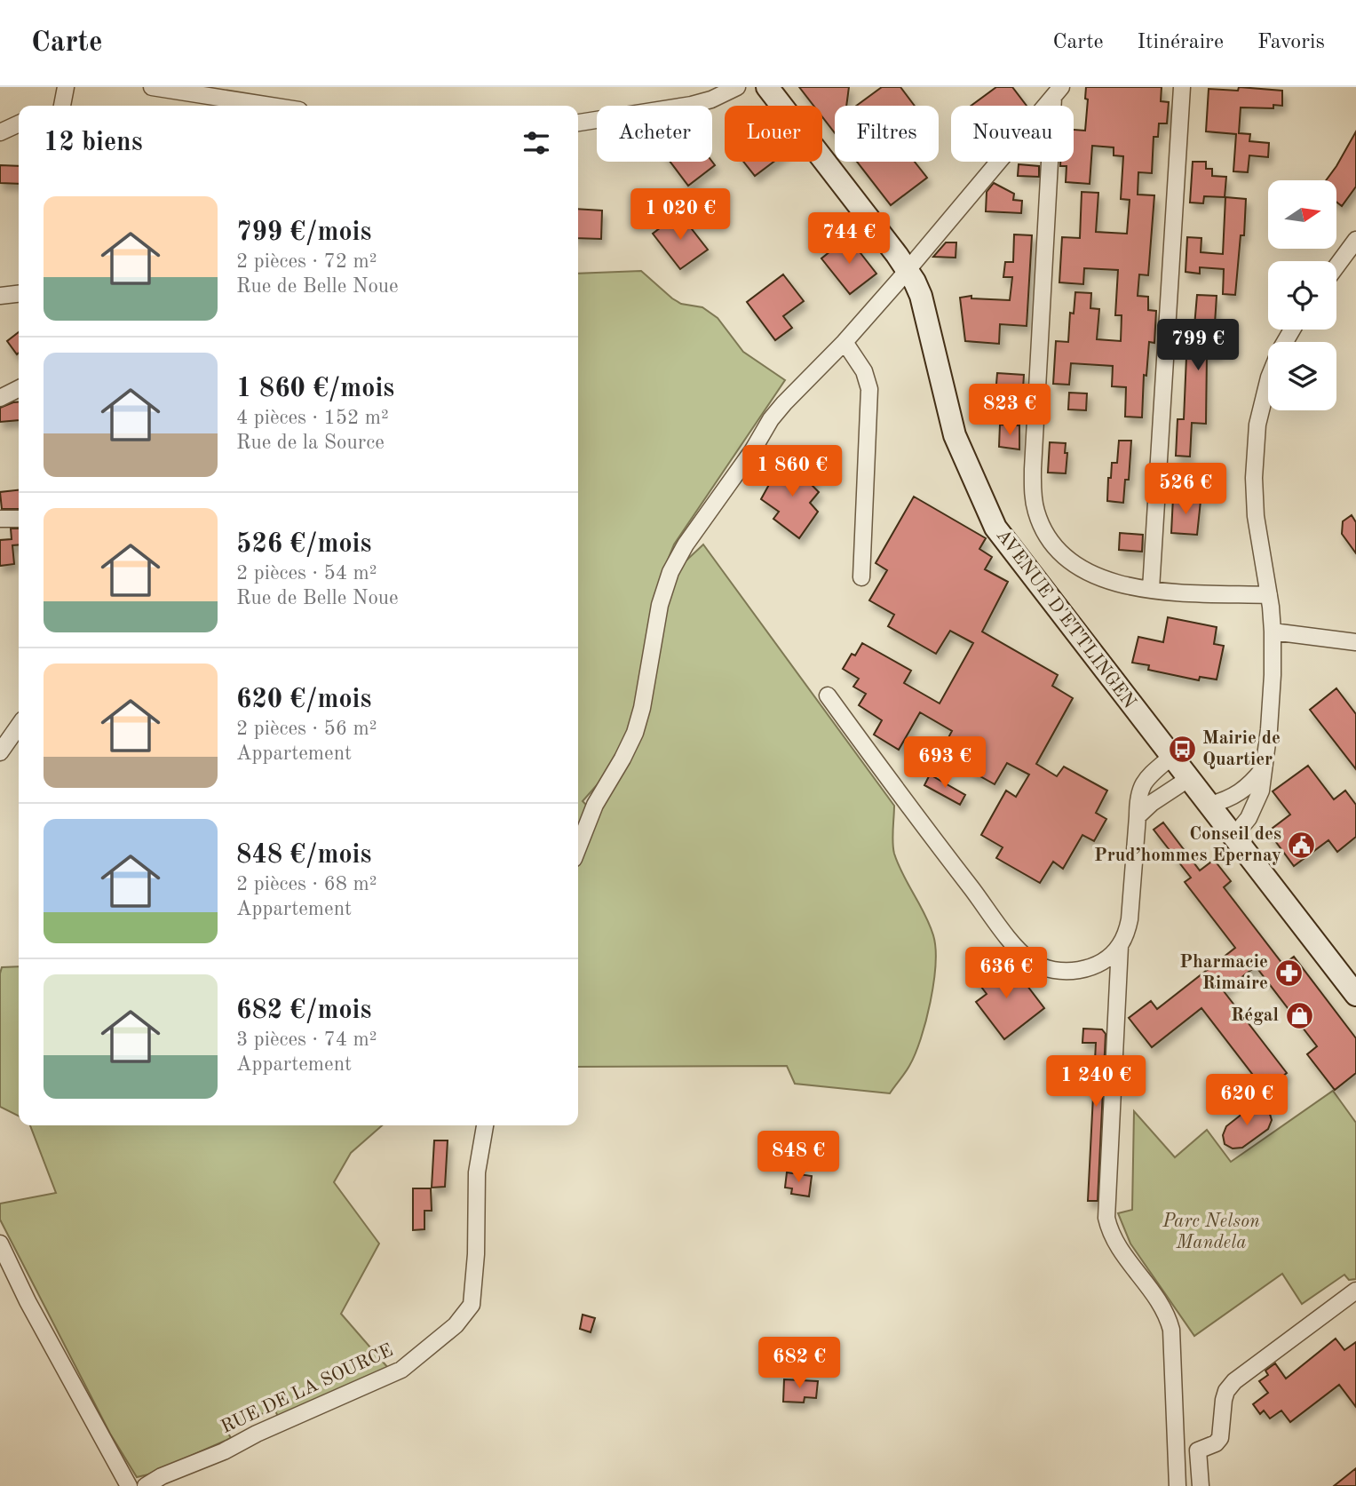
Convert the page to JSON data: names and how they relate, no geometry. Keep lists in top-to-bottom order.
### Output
{
  "streets": {
    "street": ["AVENUE D'ETTLINGEN", "RUE DE LA SOURCE"]
  },
  "parks": ["Parc Nelson Mandela"],
  "places": {
    "bus stop": ["Mairie de Quartier"],
    "public building": ["Conseil des Prud’hommes Epernay"],
    "pharmacy": ["Pharmacie Rimaire"],
    "shop": ["Régal"]
  },
  "north": "right",
  "page": {
    "header": "Carte",
    "nav": ["Carte", "Itinéraire", "Favoris"],
    "chip": [
      "Acheter",
      "Louer",
      "Filtres",
      "Nouveau"
    ],
    "heading": "12 biens",
    "list": [
      {
        "name": "799 €/mois",
        "note": "2 pièces · 72 m² · Rue de Belle Noue"
      },
      {
        "name": "1 860 €/mois",
        "note": "4 pièces · 152 m² · Rue de la Source"
      },
      {
        "name": "526 €/mois",
        "note": "2 pièces · 54 m² · Rue de Belle Noue"
      },
      {
        "name": "620 €/mois",
        "note": "2 pièces · 56 m² · Appartement"
      },
      {
        "name": "848 €/mois",
        "note": "2 pièces · 68 m² · Appartement"
      },
      {
        "name": "682 €/mois",
        "note": "3 pièces · 74 m² · Appartement"
      }
    ],
    "price": [
      "1 020 €",
      "744 €",
      "799 €",
      "823 €",
      "1 860 €",
      "526 €",
      "693 €",
      "636 €",
      "1 240 €",
      "620 €",
      "848 €",
      "682 €"
    ]
  }
}
